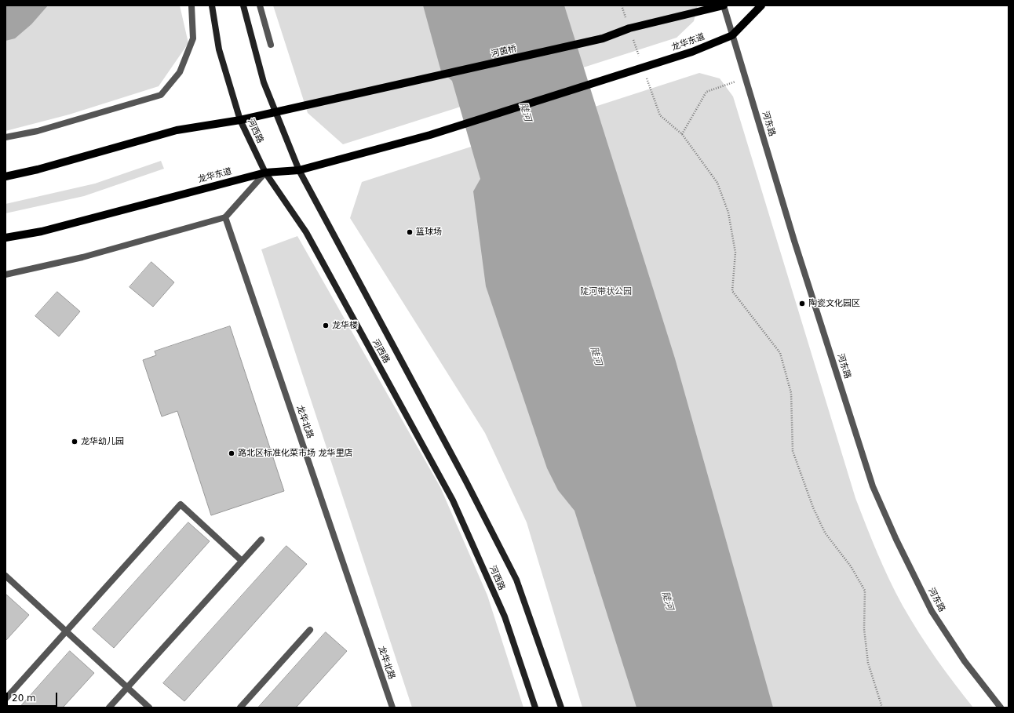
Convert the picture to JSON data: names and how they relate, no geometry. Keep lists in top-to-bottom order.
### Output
{
  "streets": {
    "main road": ["龙华东道", "河茵桥", "河西路"],
    "street": ["河东路", "龙华北路"]
  },
  "crossings": [
    ["龙华东道", "河东路"],
    ["龙华东道", "河西路"],
    ["河茵桥", "河西路"]
  ],
  "water": ["陡河"],
  "parks": ["陡河带状公园"],
  "places": [
    "篮球场",
    "陶瓷文化园区",
    "龙华楼",
    "龙华幼儿园",
    "路北区标准化菜市场 龙华里店"
  ],
  "scale_bar": "20 m"
}
